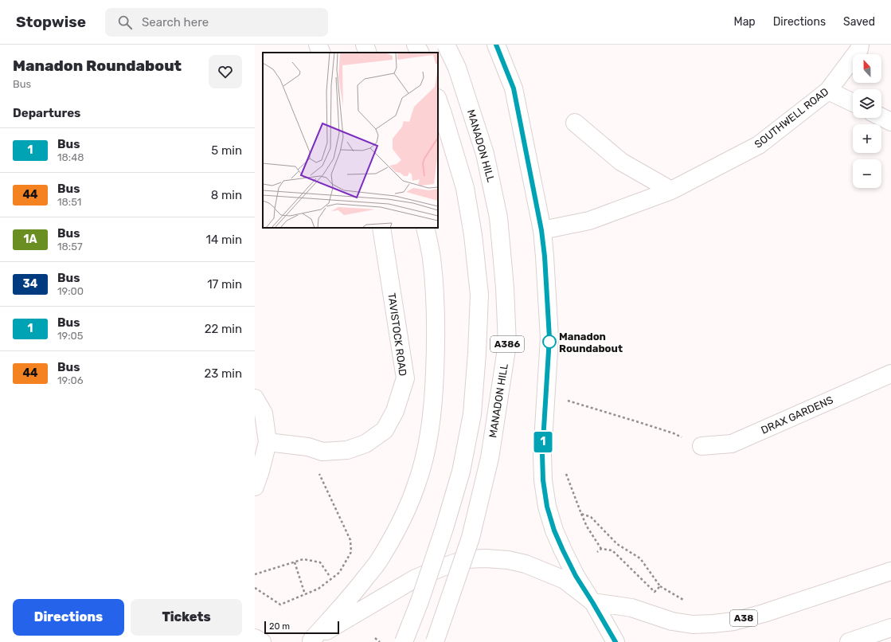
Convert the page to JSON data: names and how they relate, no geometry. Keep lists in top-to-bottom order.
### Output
{
  "streets": {
    "main road": [
      "SOUTHWELL ROAD",
      "MANADON HILL",
      "TAVISTOCK ROAD",
      "A386",
      "DRAX GARDENS",
      "A38"
    ]
  },
  "places": ["Manadon Roundabout"],
  "lines": ["bus line 1"],
  "scale_bar": "20 m",
  "north": "top",
  "page": {
    "header": "Stopwise",
    "search": "Search here",
    "nav": ["Map", "Directions", "Saved"],
    "heading": [
      ["Manadon Roundabout", "Bus"],
      "Departures"
    ],
    "on_map": "1",
    "map_buttons": ["+", "−"],
    "list": [
      {
        "mark": "1",
        "name": "Bus",
        "note": "18:48",
        "value": "5 min"
      },
      {
        "mark": "44",
        "name": "Bus",
        "note": "18:51",
        "value": "8 min"
      },
      {
        "mark": "1A",
        "name": "Bus",
        "note": "18:57",
        "value": "14 min"
      },
      {
        "mark": "34",
        "name": "Bus",
        "note": "19:00",
        "value": "17 min"
      },
      {
        "mark": "1",
        "name": "Bus",
        "note": "19:05",
        "value": "22 min"
      },
      {
        "mark": "44",
        "name": "Bus",
        "note": "19:06",
        "value": "23 min"
      }
    ],
    "buttons": ["Directions", "Tickets"],
    "scale": "20 m"
  }
}
